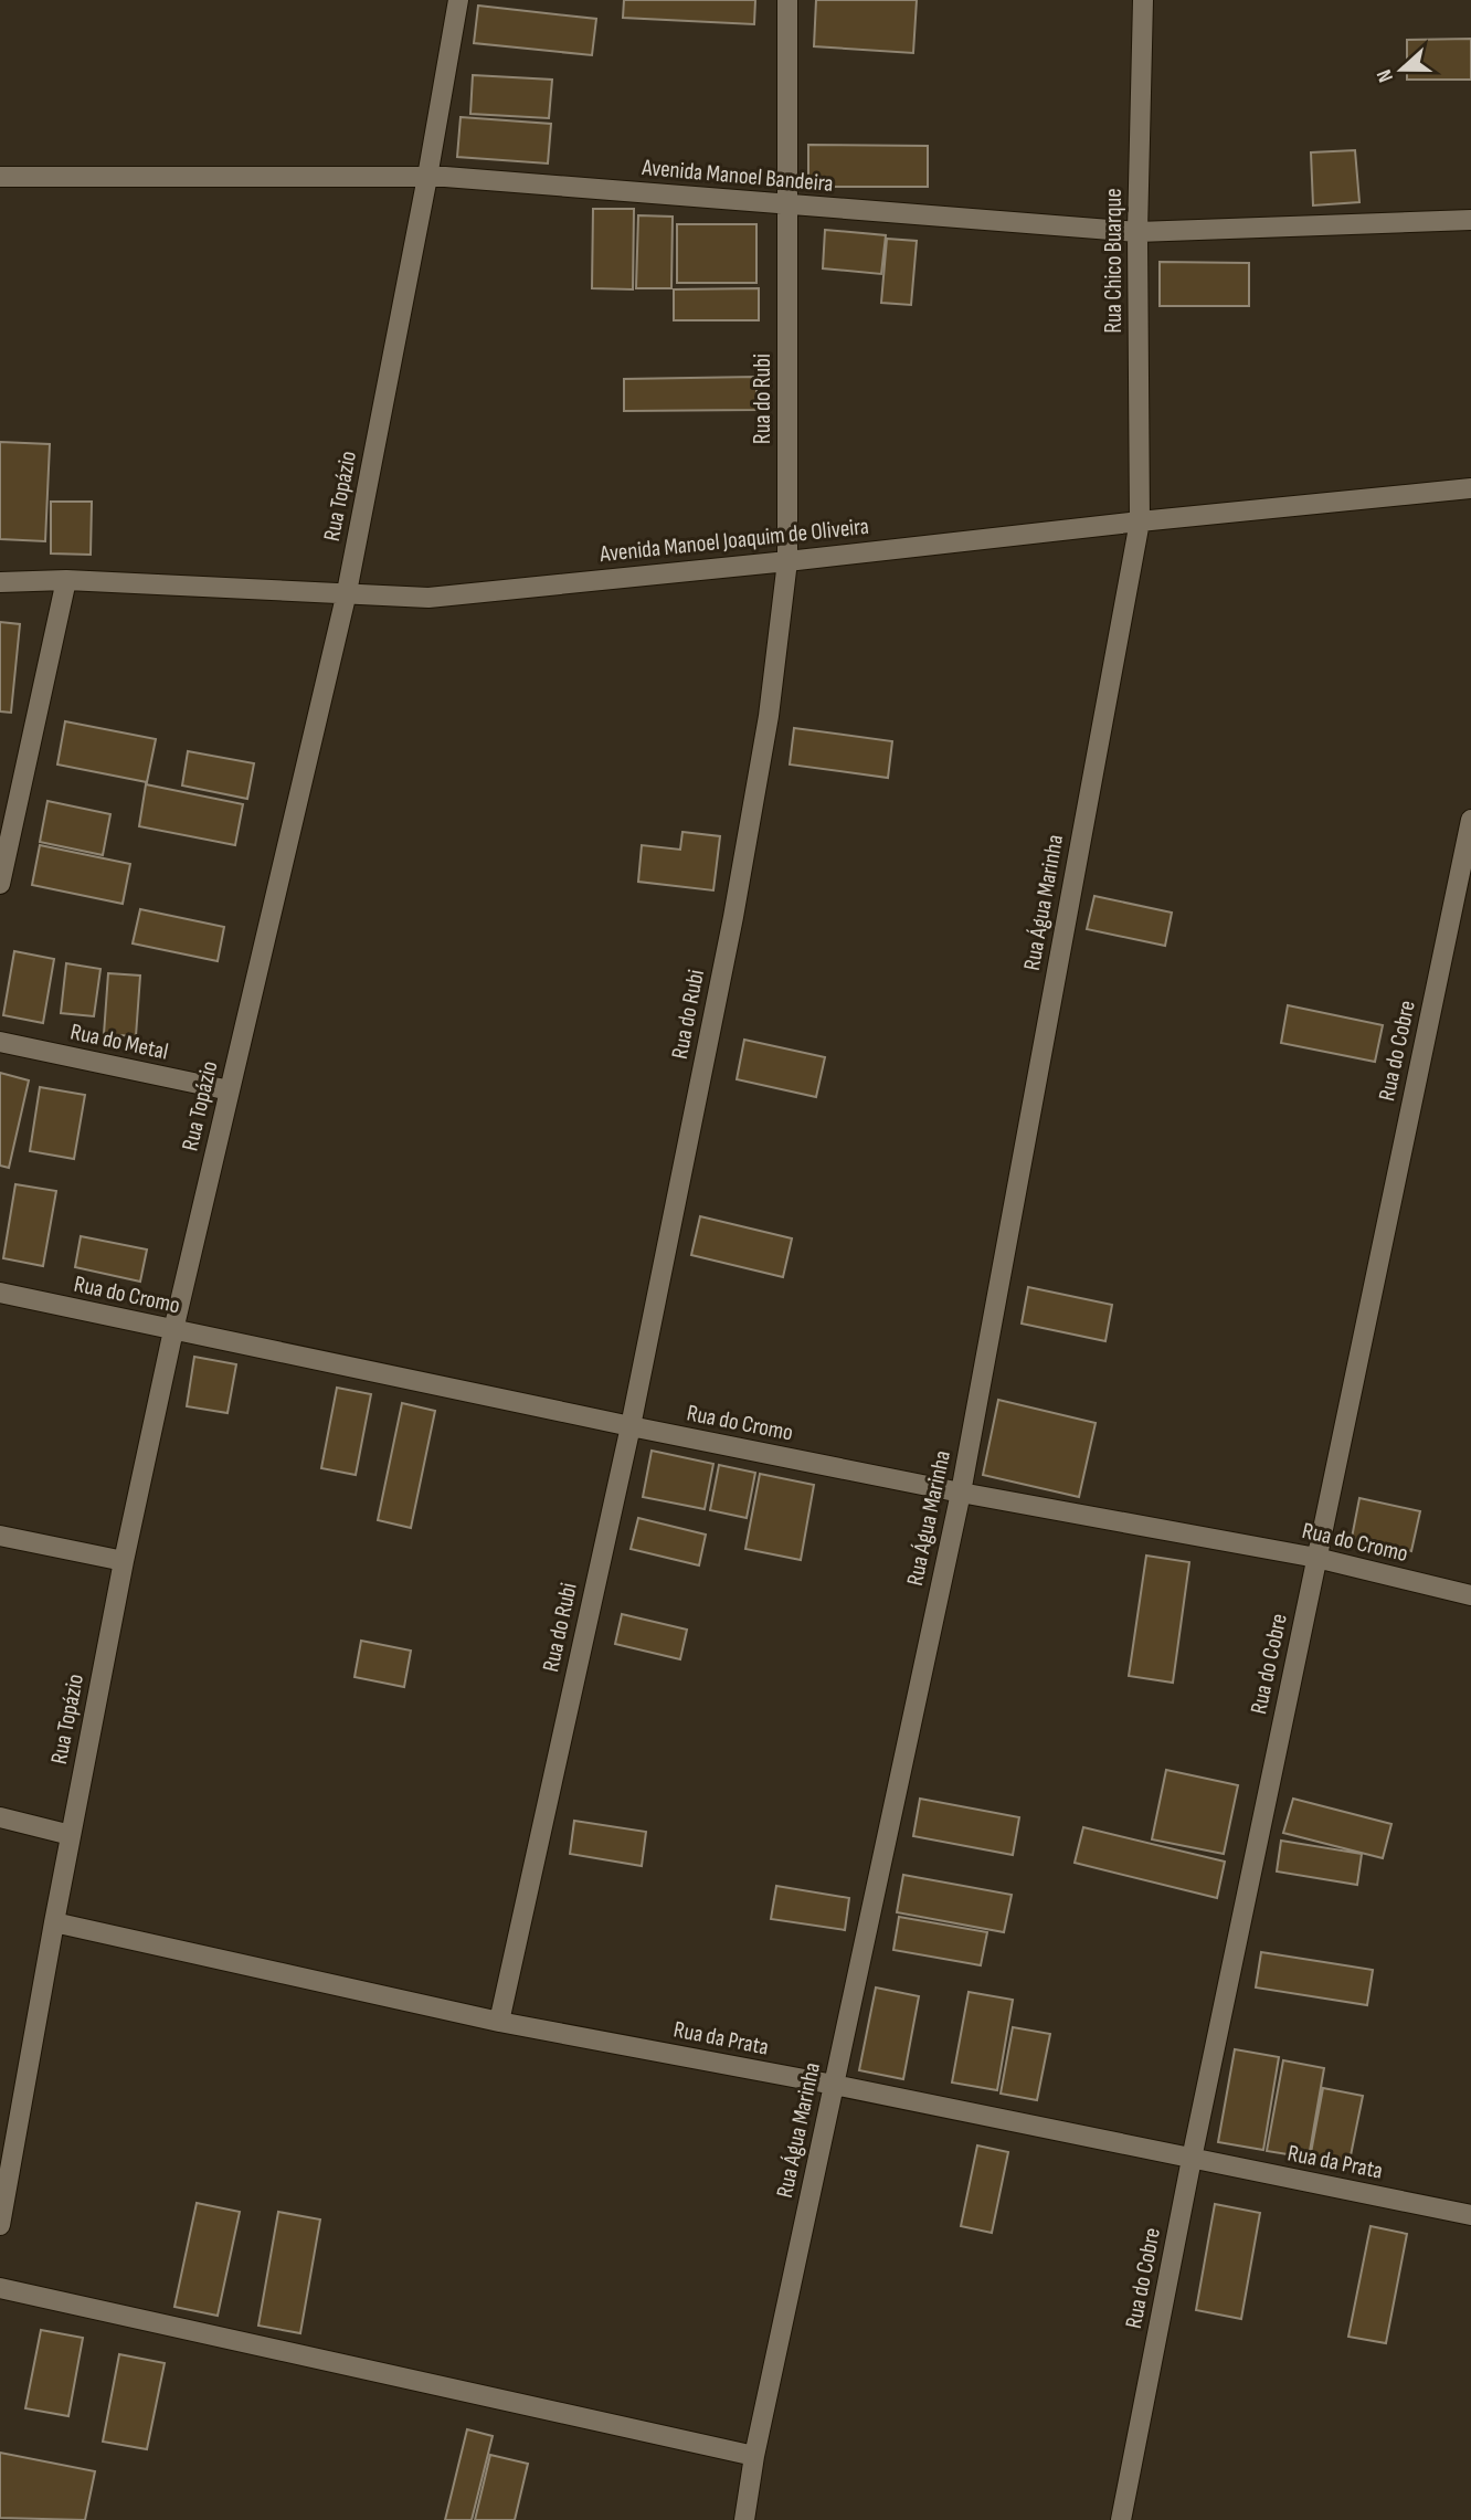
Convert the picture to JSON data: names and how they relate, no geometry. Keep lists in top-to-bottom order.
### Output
{
  "streets": {
    "street": [
      "Avenida Manoel Bandeira",
      "Rua Chico Buarque",
      "Rua do Rubi",
      "Rua Topázio",
      "Avenida Manoel Joaquim de Oliveira",
      "Rua Água Marinha",
      "Rua do Metal",
      "Rua do Cobre",
      "Rua do Cromo",
      "Rua da Prata"
    ]
  },
  "crossings": [
    ["Avenida Manoel Bandeira", "Rua Chico Buarque"],
    ["Avenida Manoel Bandeira", "Rua do Rubi"],
    ["Avenida Manoel Bandeira", "Rua Topázio"],
    ["Rua Chico Buarque", "Avenida Manoel Joaquim de Oliveira"],
    ["Rua Chico Buarque", "Rua Água Marinha"],
    ["Rua do Rubi", "Avenida Manoel Joaquim de Oliveira"],
    ["Rua do Rubi", "Rua do Cromo"],
    ["Rua do Rubi", "Rua da Prata"],
    ["Rua Topázio", "Avenida Manoel Joaquim de Oliveira"],
    ["Rua Topázio", "Rua do Metal"],
    ["Rua Topázio", "Rua do Cromo"],
    ["Rua Topázio", "Rua da Prata"],
    ["Avenida Manoel Joaquim de Oliveira", "Rua Água Marinha"],
    ["Rua Água Marinha", "Rua do Cromo"],
    ["Rua Água Marinha", "Rua da Prata"],
    ["Rua do Cobre", "Rua do Cromo"],
    ["Rua do Cobre", "Rua da Prata"]
  ],
  "north": "left"
}
